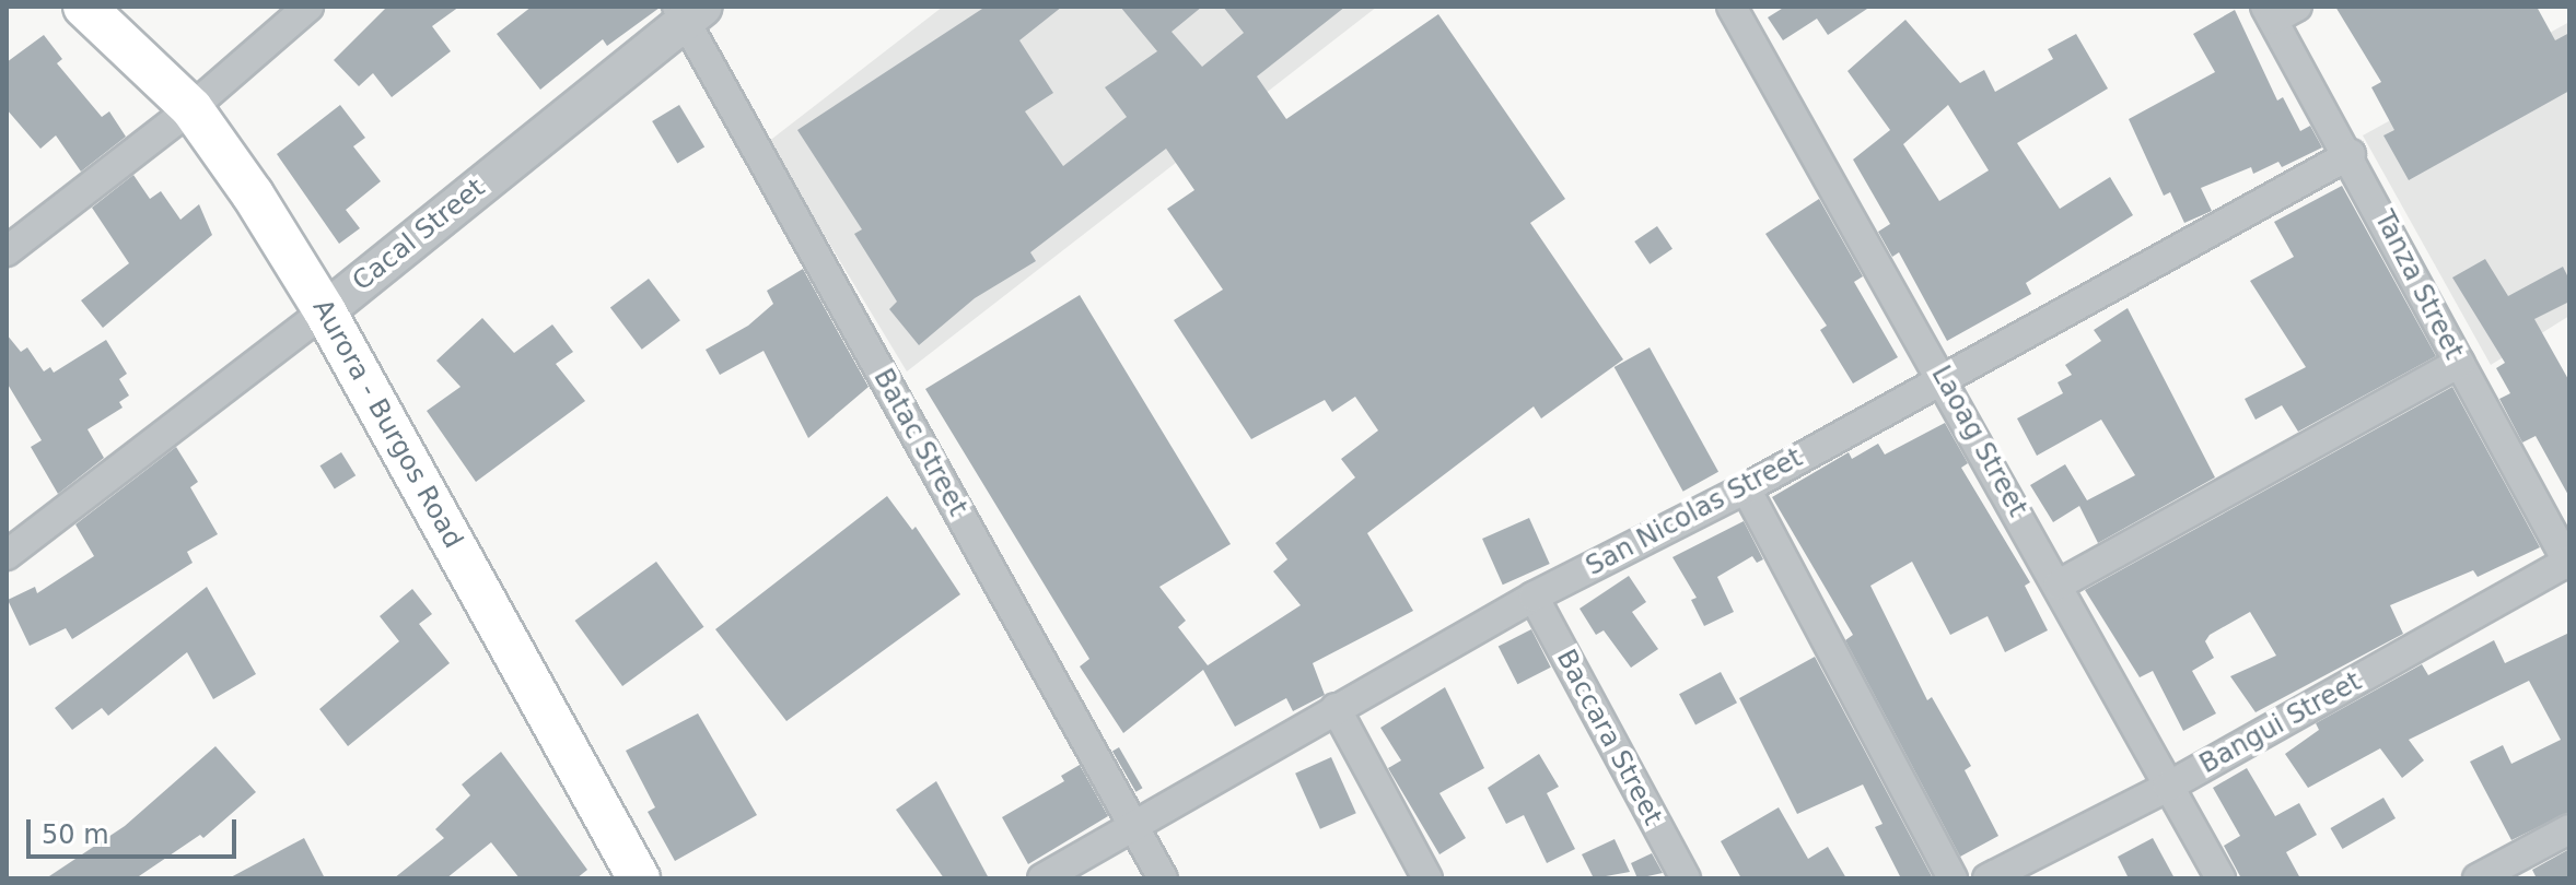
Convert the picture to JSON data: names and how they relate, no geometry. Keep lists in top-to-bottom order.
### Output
{
  "streets": {
    "main road": ["Aurora - Burgos Road"],
    "street": [
      "Cacal Street",
      "Tanza Street",
      "Laoag Street",
      "Batac Street",
      "San Nicolas Street",
      "Bangui Street",
      "Baccara Street"
    ]
  },
  "crossings": [
    ["Cacal Street", "Aurora - Burgos Road"],
    ["Cacal Street", "Batac Street"],
    ["Tanza Street", "San Nicolas Street"],
    ["Tanza Street", "Bangui Street"],
    ["Laoag Street", "San Nicolas Street"],
    ["Laoag Street", "Bangui Street"],
    ["Batac Street", "San Nicolas Street"],
    ["San Nicolas Street", "Baccara Street"]
  ],
  "scale_bar": "50 m"
}
